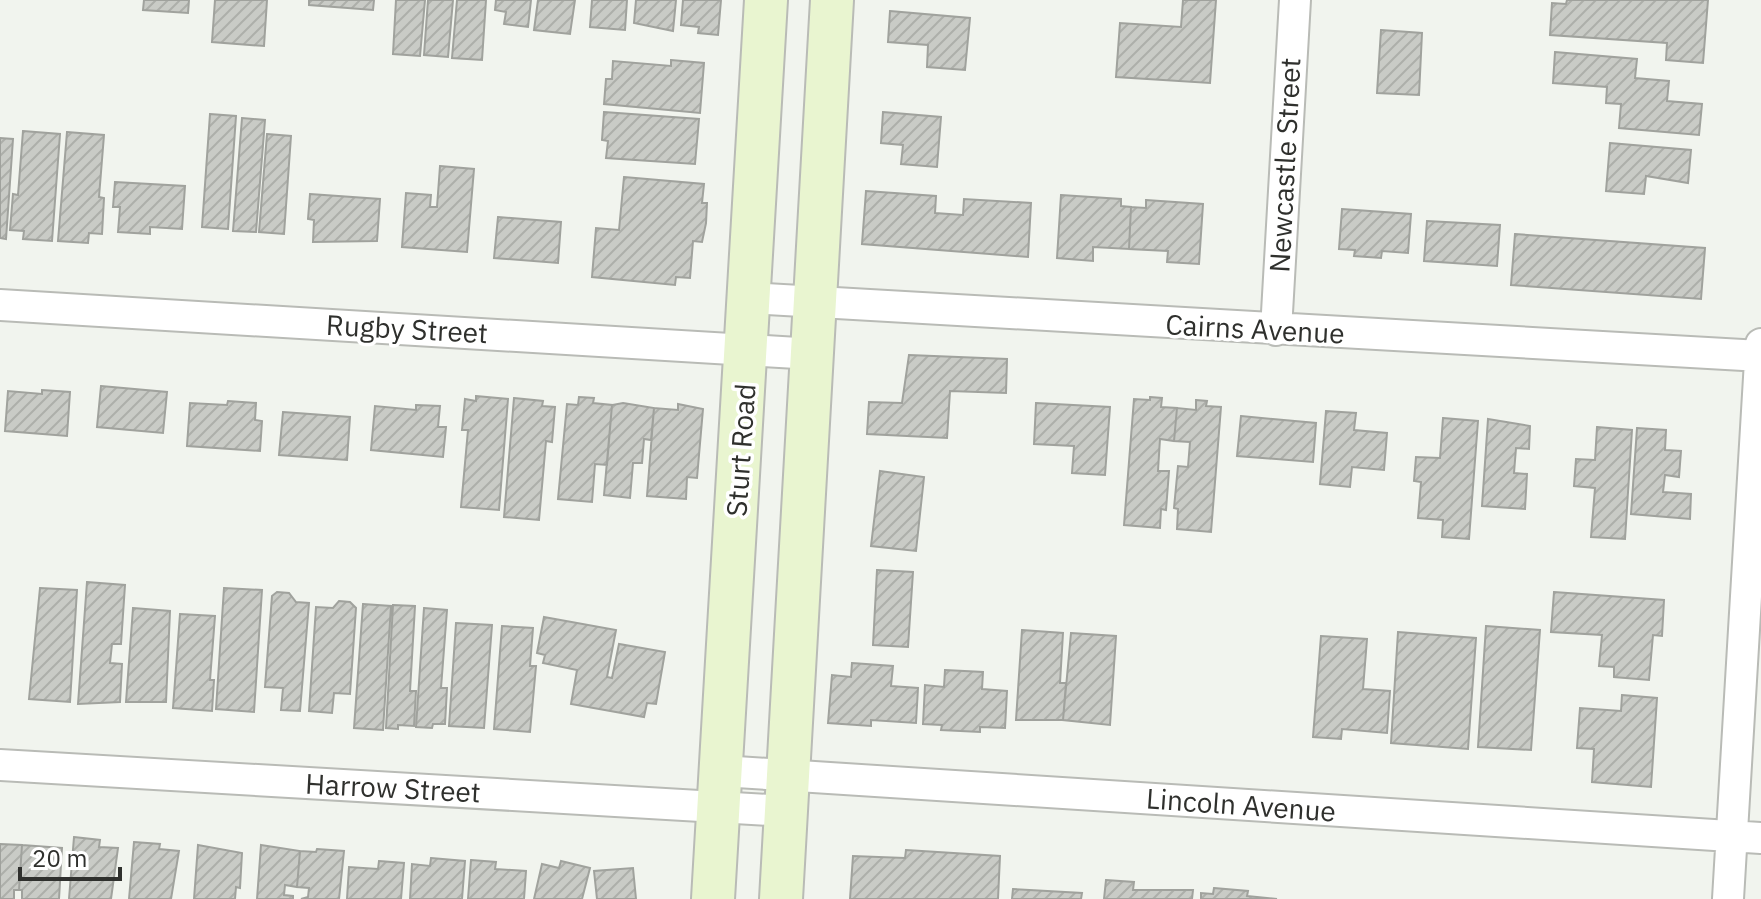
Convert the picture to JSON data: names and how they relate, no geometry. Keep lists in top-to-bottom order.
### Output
{
  "streets": {
    "main road": ["Sturt Road"],
    "street": [
      "Newcastle Street",
      "Rugby Street",
      "Cairns Avenue",
      "Harrow Street",
      "Lincoln Avenue"
    ]
  },
  "crossings": [
    ["Newcastle Street", "Cairns Avenue"],
    ["Rugby Street", "Sturt Road"],
    ["Cairns Avenue", "Sturt Road"],
    ["Sturt Road", "Harrow Street"],
    ["Sturt Road", "Lincoln Avenue"],
    ["Harrow Street", "Lincoln Avenue"]
  ],
  "scale_bar": "20 m"
}
